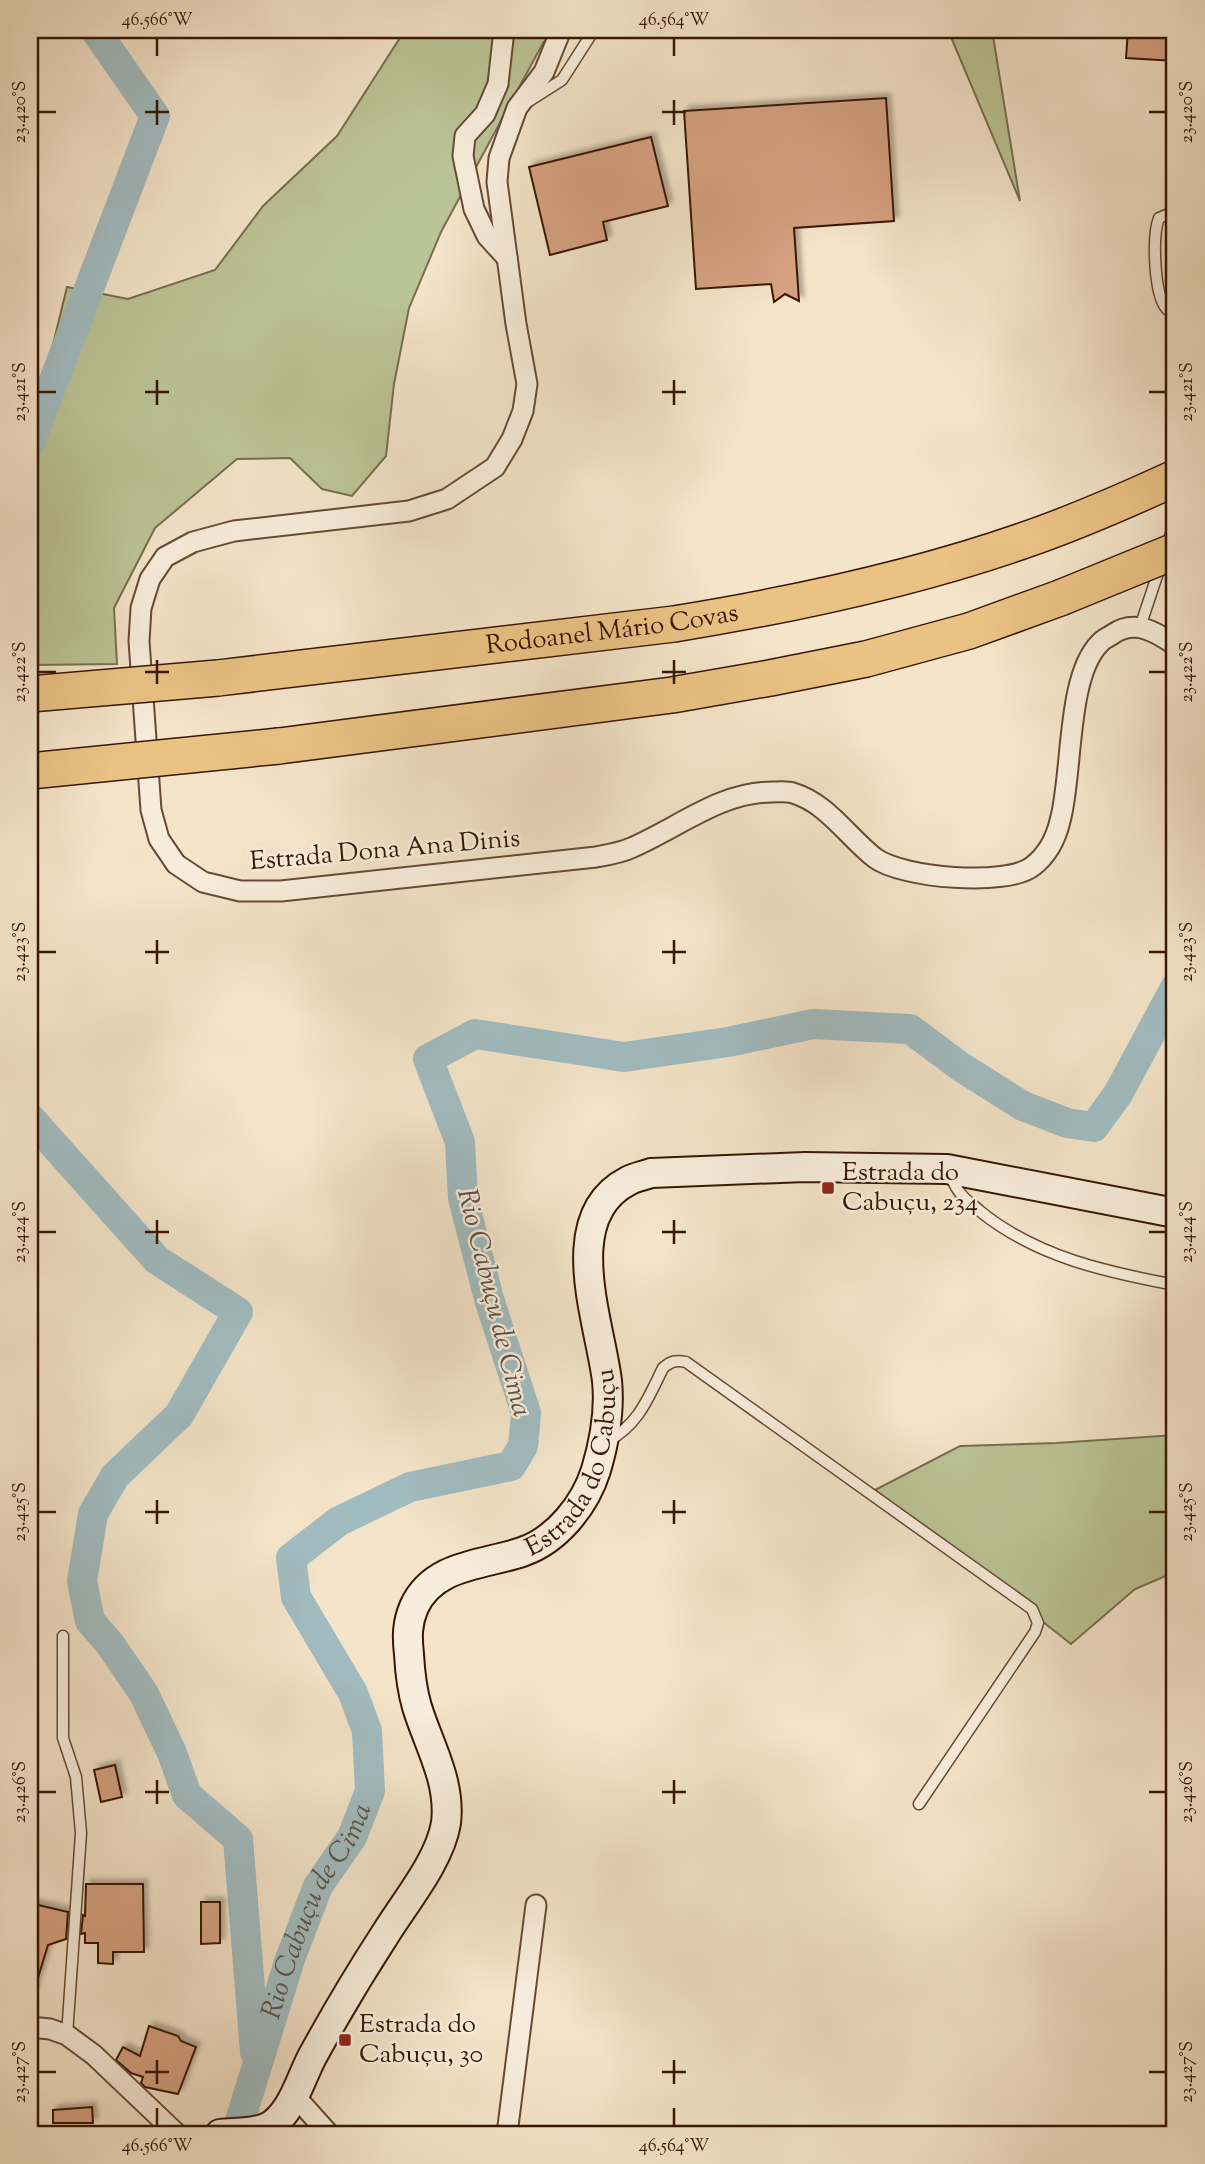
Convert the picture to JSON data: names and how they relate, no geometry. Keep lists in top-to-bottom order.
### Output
{
  "streets": {
    "highway": ["Rodoanel Mário Covas"],
    "main road": ["Estrada do Cabuçu"],
    "street": ["Estrada Dona Ana Dinis"]
  },
  "water": ["Rio Cabuçu de Cima"],
  "places": {
    "transit": ["Estrada do Cabuçu, 234", "Estrada do Cabuçu, 30"]
  },
  "coordinates": [
    "46.566°W",
    "46.564°W",
    "23.420°S",
    "23.421°S",
    "23.422°S",
    "23.423°S",
    "23.424°S",
    "23.425°S",
    "23.426°S",
    "23.427°S"
  ]
}
